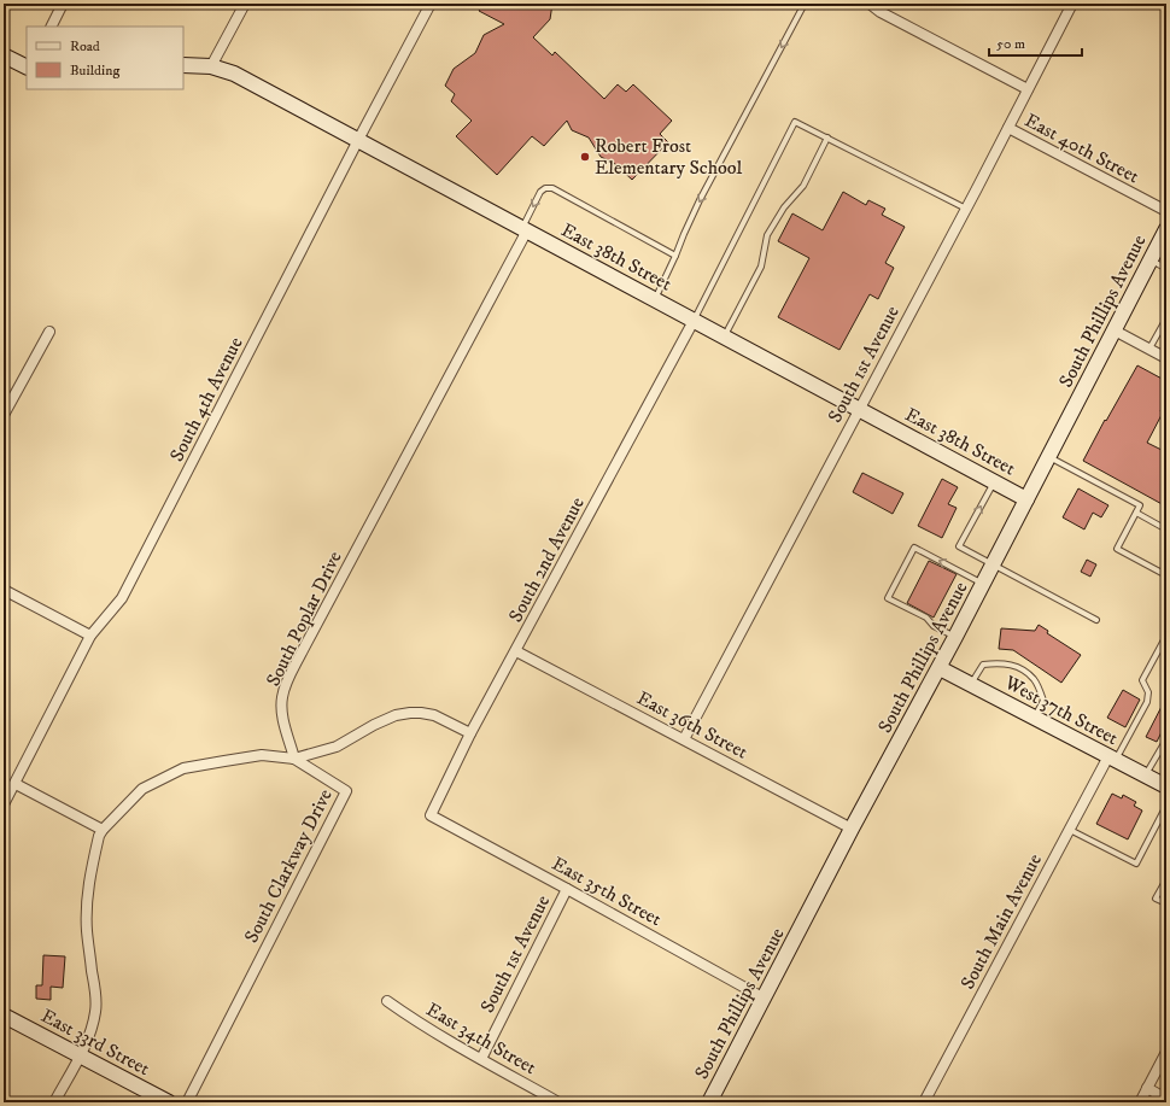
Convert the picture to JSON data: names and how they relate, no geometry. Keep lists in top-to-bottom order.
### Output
{
  "streets": {
    "street": [
      "East 40th Street",
      "East 38th Street",
      "South Phillips Avenue",
      "South 1st Avenue",
      "South 4th Avenue",
      "South 2nd Avenue",
      "South Poplar Drive",
      "West 37th Street",
      "East 36th Street",
      "South Clarkway Drive",
      "East 35th Street",
      "South Main Avenue",
      "East 34th Street",
      "East 33rd Street"
    ]
  },
  "crossings": [
    ["East 40th Street", "South 1st Avenue"],
    ["East 38th Street", "South Phillips Avenue"],
    ["East 38th Street", "South 1st Avenue"],
    ["East 38th Street", "South 4th Avenue"],
    ["East 38th Street", "South 2nd Avenue"],
    ["East 38th Street", "South Poplar Drive"],
    ["South Phillips Avenue", "West 37th Street"],
    ["South Phillips Avenue", "East 36th Street"],
    ["South Phillips Avenue", "East 35th Street"],
    ["South 1st Avenue", "East 36th Street"],
    ["South 1st Avenue", "East 35th Street"],
    ["South 1st Avenue", "East 34th Street"],
    ["South 2nd Avenue", "East 36th Street"],
    ["South 2nd Avenue", "East 35th Street"],
    ["South Poplar Drive", "South Clarkway Drive"],
    ["West 37th Street", "South Main Avenue"]
  ],
  "places": ["Robert Frost Elementary School"],
  "legend": ["Road", "Building"],
  "scale_bar": "50 m"
}
